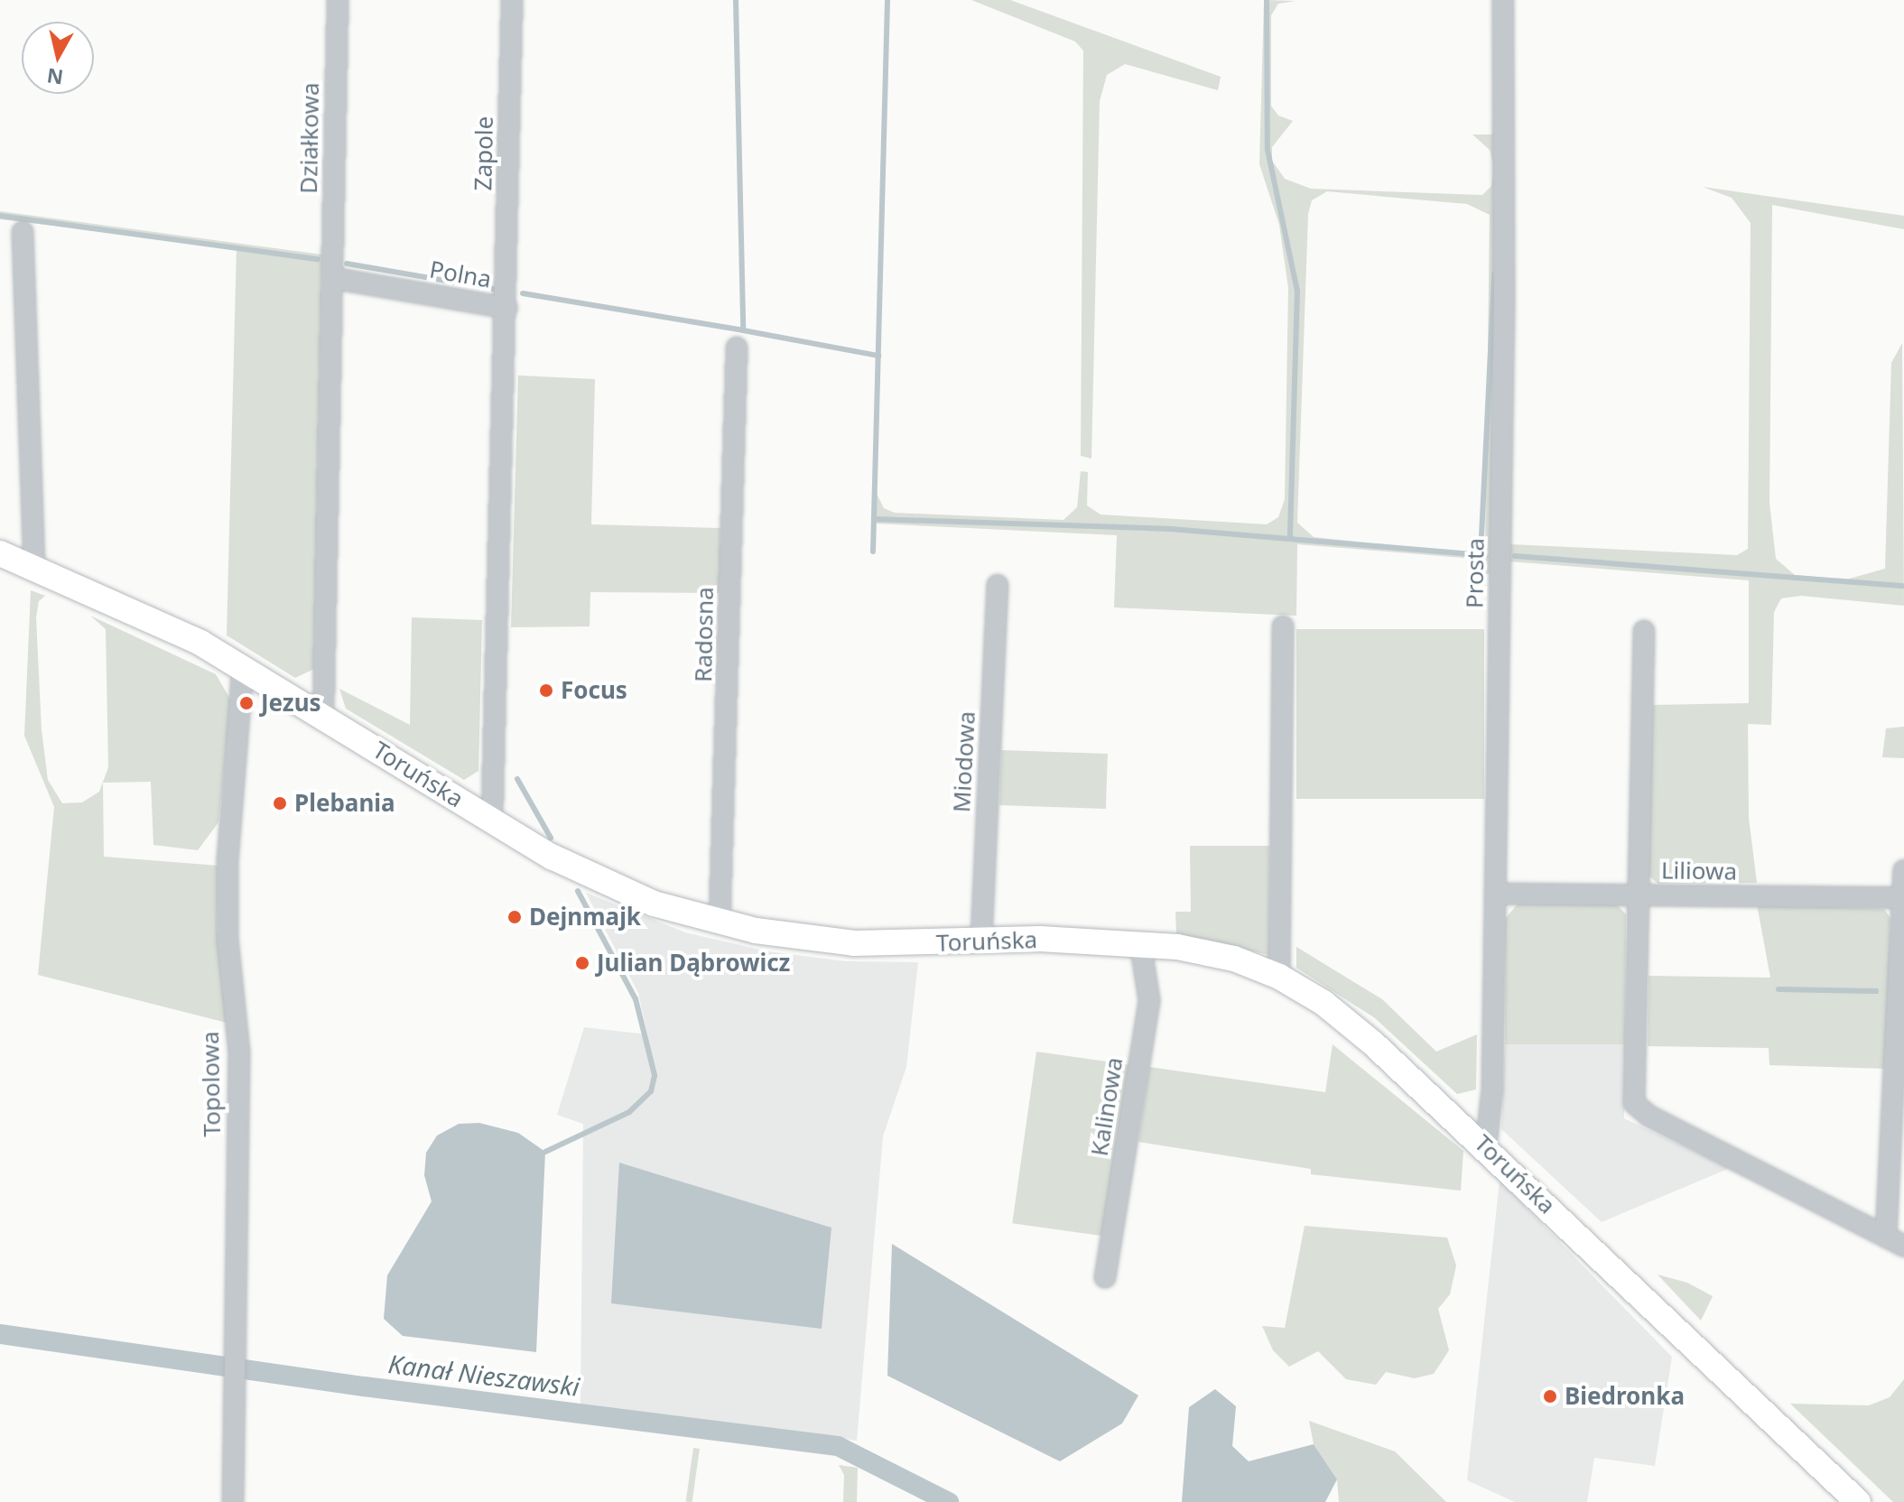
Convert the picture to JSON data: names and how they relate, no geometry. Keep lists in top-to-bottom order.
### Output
{
  "streets": {
    "main road": ["Toruńska"],
    "street": [
      "Działkowa",
      "Zapole",
      "Polna",
      "Prosta",
      "Radosna",
      "Miodowa",
      "Liliowa",
      "Topolowa",
      "Kalinowa"
    ]
  },
  "crossings": [
    ["Działkowa", "Polna"],
    ["Zapole", "Polna"],
    ["Polna", "Toruńska"],
    ["Prosta", "Toruńska"],
    ["Prosta", "Liliowa"],
    ["Radosna", "Toruńska"],
    ["Miodowa", "Toruńska"],
    ["Toruńska", "Topolowa"],
    ["Toruńska", "Kalinowa"]
  ],
  "water": ["Kanał Nieszawski"],
  "places": [
    "Focus",
    "Jezus",
    "Plebania",
    "Dejnmajk",
    "Julian Dąbrowicz",
    "Biedronka"
  ],
  "north": "bottom"
}
